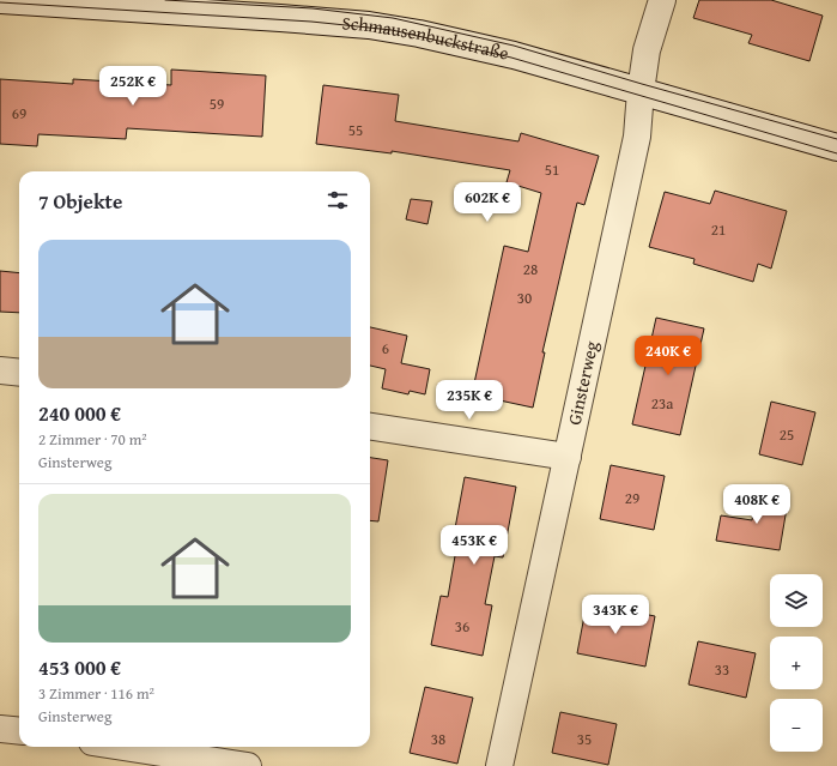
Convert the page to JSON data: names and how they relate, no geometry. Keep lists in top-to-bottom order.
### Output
{
  "streets": {
    "street": ["Schmausenbuckstraße", "Ginsterweg"]
  },
  "crossings": [
    ["Schmausenbuckstraße", "Ginsterweg"]
  ],
  "house_numbers": [
    "59",
    "69",
    "55",
    "51",
    "21",
    "28",
    "30",
    "6",
    "23a",
    "25",
    "29",
    "36",
    "33",
    "38",
    "35"
  ],
  "page": {
    "price": [
      "252K €",
      "602K €",
      "240K €",
      "235K €",
      "408K €",
      "453K €",
      "343K €"
    ],
    "heading": "7 Objekte",
    "list": [
      {
        "name": "240 000 €",
        "note": "2 Zimmer · 70 m² · Ginsterweg"
      },
      {
        "name": "453 000 €",
        "note": "3 Zimmer · 116 m² · Ginsterweg"
      }
    ],
    "map_buttons": ["+", "−"]
  }
}
